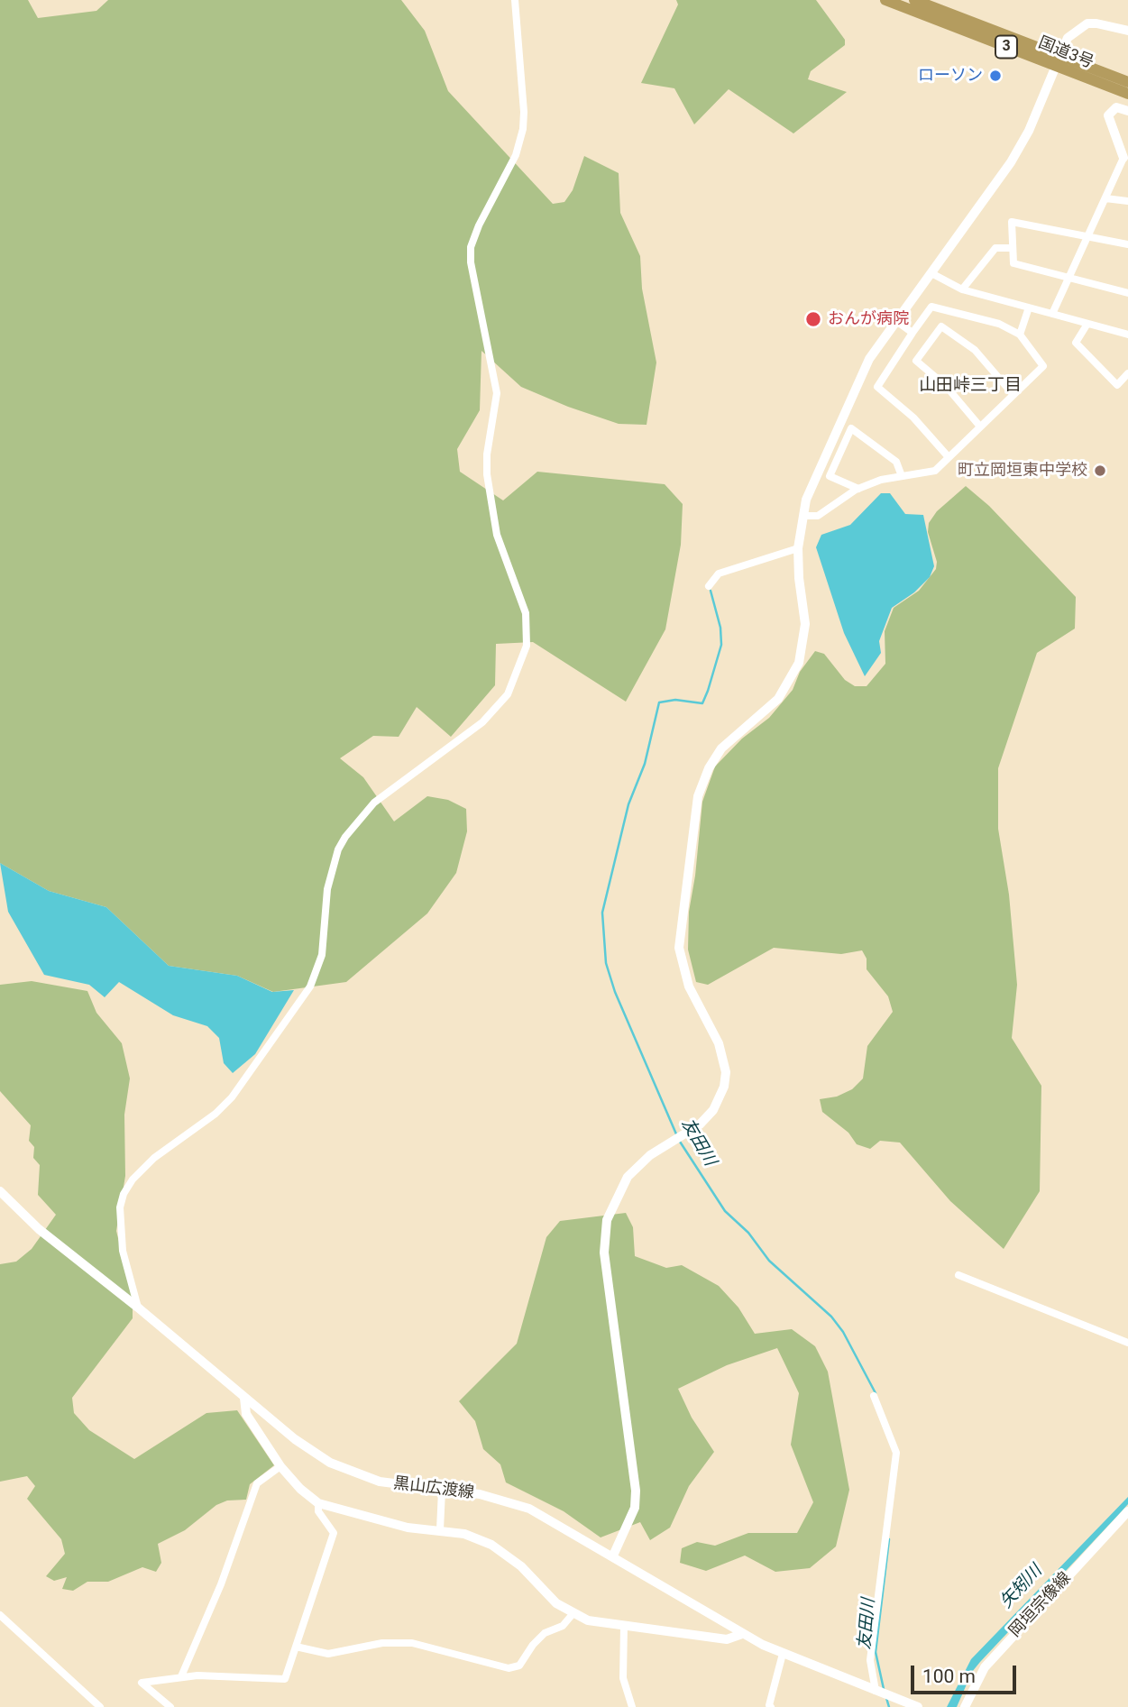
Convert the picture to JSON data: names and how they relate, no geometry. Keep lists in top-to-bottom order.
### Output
{
  "streets": {
    "highway": ["3", "国道3号"],
    "main road": ["黒山広渡線", "岡垣宗像線"]
  },
  "districts": ["山田峠三丁目"],
  "water": ["友田川", "矢矧川"],
  "places": ["ローソン", "おんが病院", "町立岡垣東中学校"],
  "scale_bar": "100 m"
}
